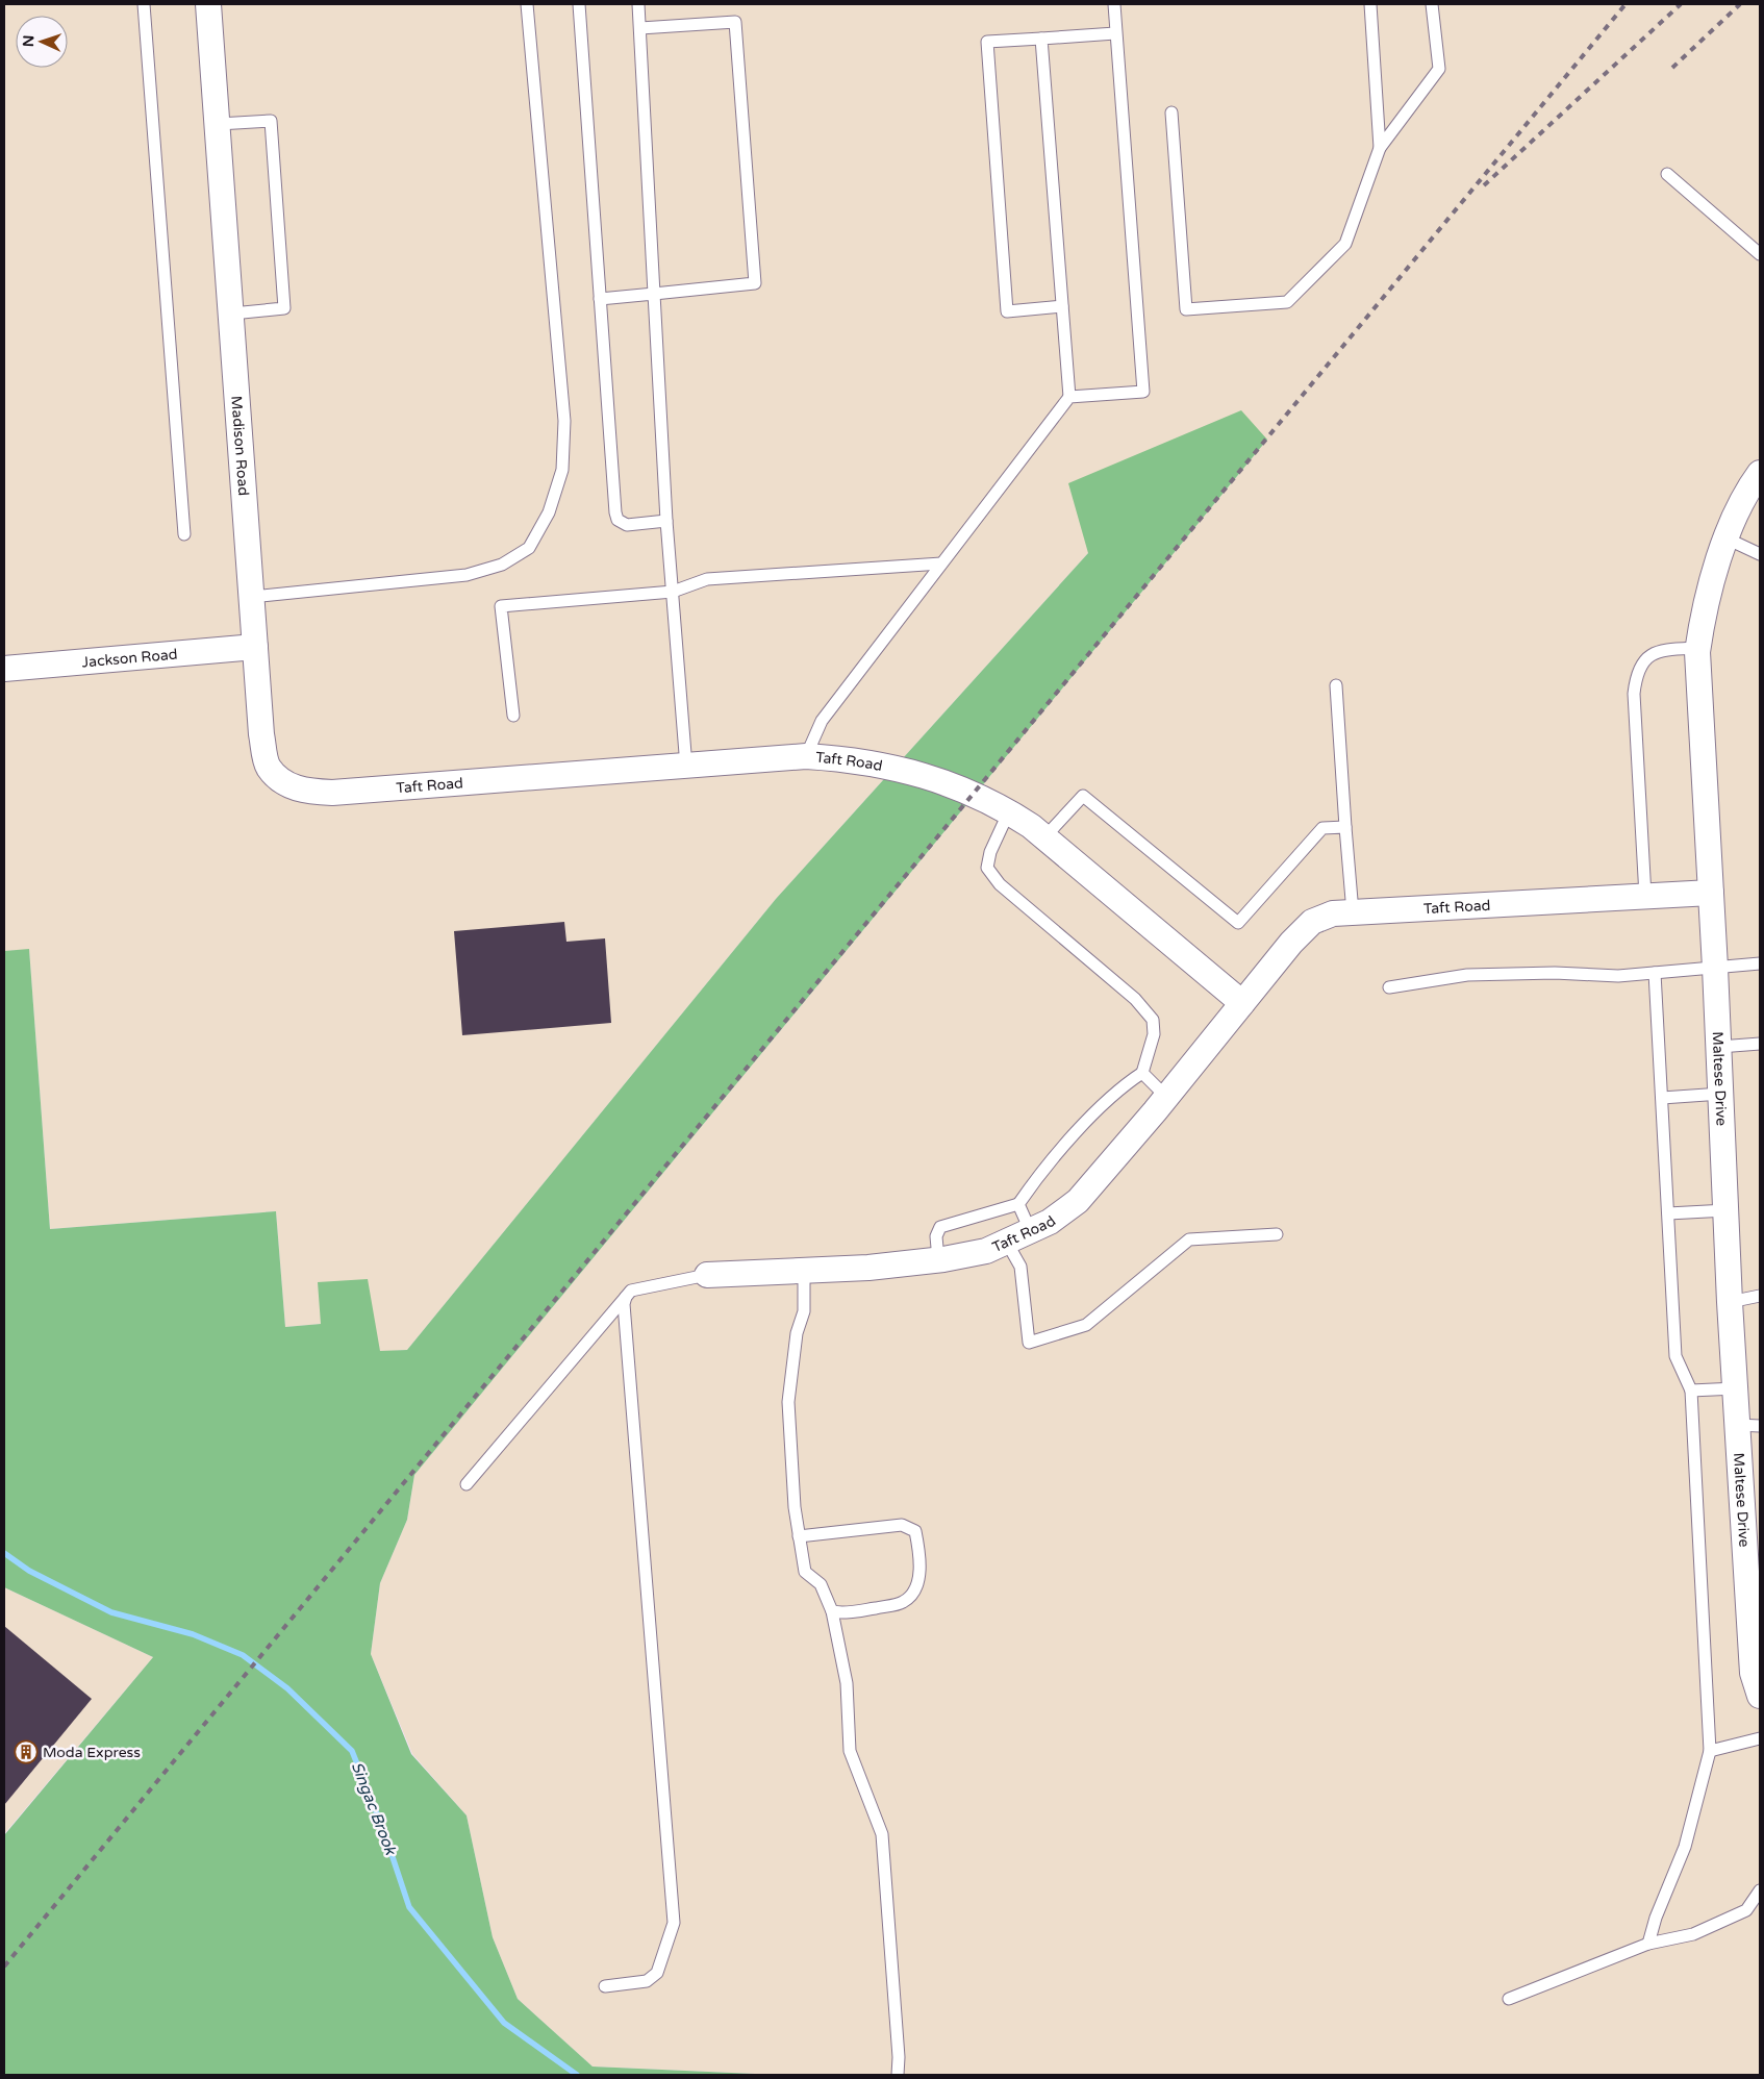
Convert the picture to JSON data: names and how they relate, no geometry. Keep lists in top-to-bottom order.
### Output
{
  "streets": {
    "street": [
      "Madison Road",
      "Jackson Road",
      "Taft Road",
      "Maltese Drive"
    ]
  },
  "crossings": [
    ["Madison Road", "Jackson Road"],
    ["Madison Road", "Taft Road"],
    ["Taft Road", "Maltese Drive"]
  ],
  "water": ["Singac Brook"],
  "places": {
    "building": ["Moda Express"]
  },
  "north": "left"
}
